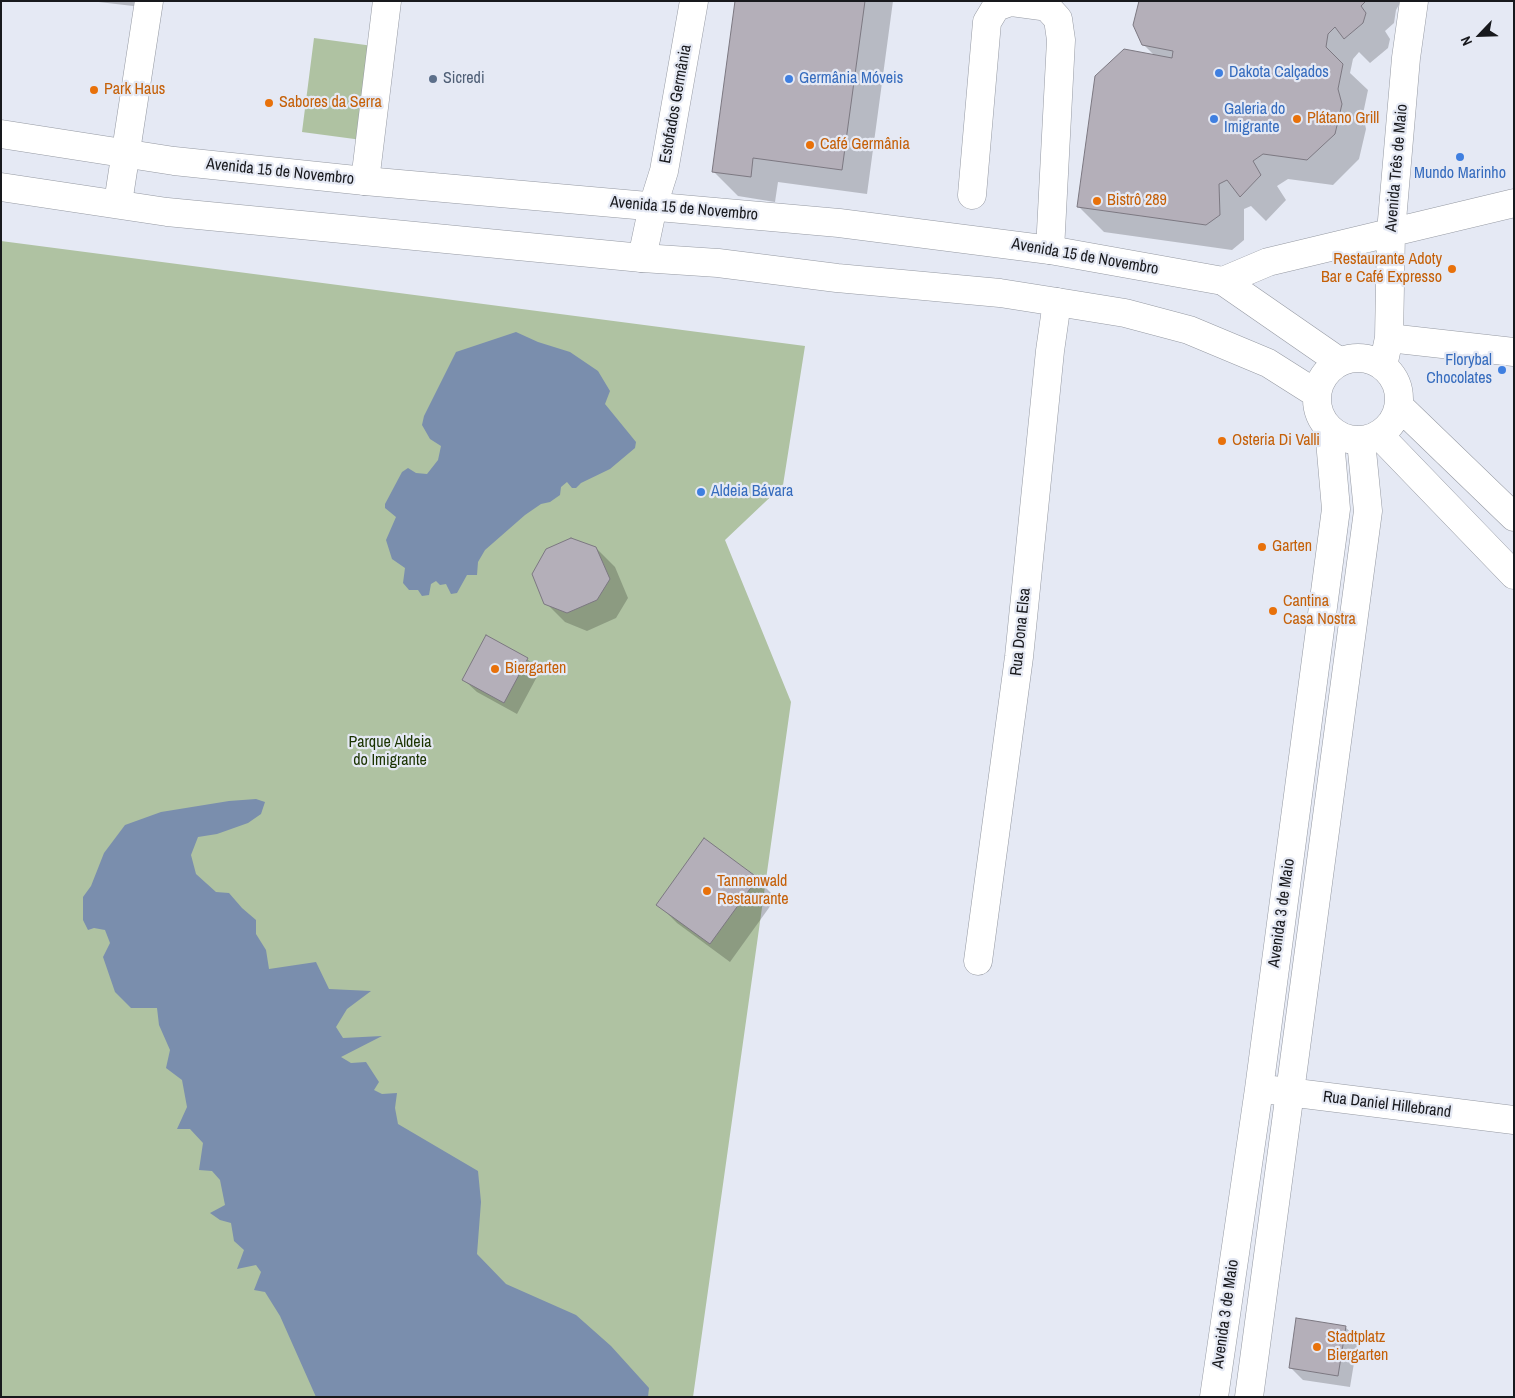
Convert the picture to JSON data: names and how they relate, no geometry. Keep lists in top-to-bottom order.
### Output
{
  "streets": {
    "street": [
      "Estofados Germânia",
      "Avenida Três de Maio",
      "Avenida 15 de Novembro",
      "Rua Dona Elsa",
      "Avenida 3 de Maio",
      "Rua Daniel Hillebrand"
    ]
  },
  "crossings": [
    ["Estofados Germânia", "Avenida 15 de Novembro"],
    ["Avenida Três de Maio", "Avenida 15 de Novembro"],
    ["Avenida Três de Maio", "Avenida 3 de Maio"],
    ["Avenida 15 de Novembro", "Avenida 3 de Maio"],
    ["Avenida 3 de Maio", "Rua Daniel Hillebrand"]
  ],
  "parks": ["Parque Aldeia do Imigrante"],
  "places": [
    "Dakota Calçados",
    "Sicredi",
    "Germânia Móveis",
    "Park Haus",
    "Sabores da Serra",
    "Galeria do Imigrante",
    "Plátano Grill",
    "Café Germânia",
    "Mundo Marinho",
    "Bistrô 289",
    "Restaurante Adoty Bar e Café Expresso",
    "Florybal Chocolates",
    "Osteria Di Valli",
    "Aldeia Bávara",
    "Garten",
    "Cantina Casa Nostra",
    "Biergarten",
    "Tannenwald Restaurante",
    "Stadtplatz Biergarten"
  ],
  "north": "bottom left"
}
